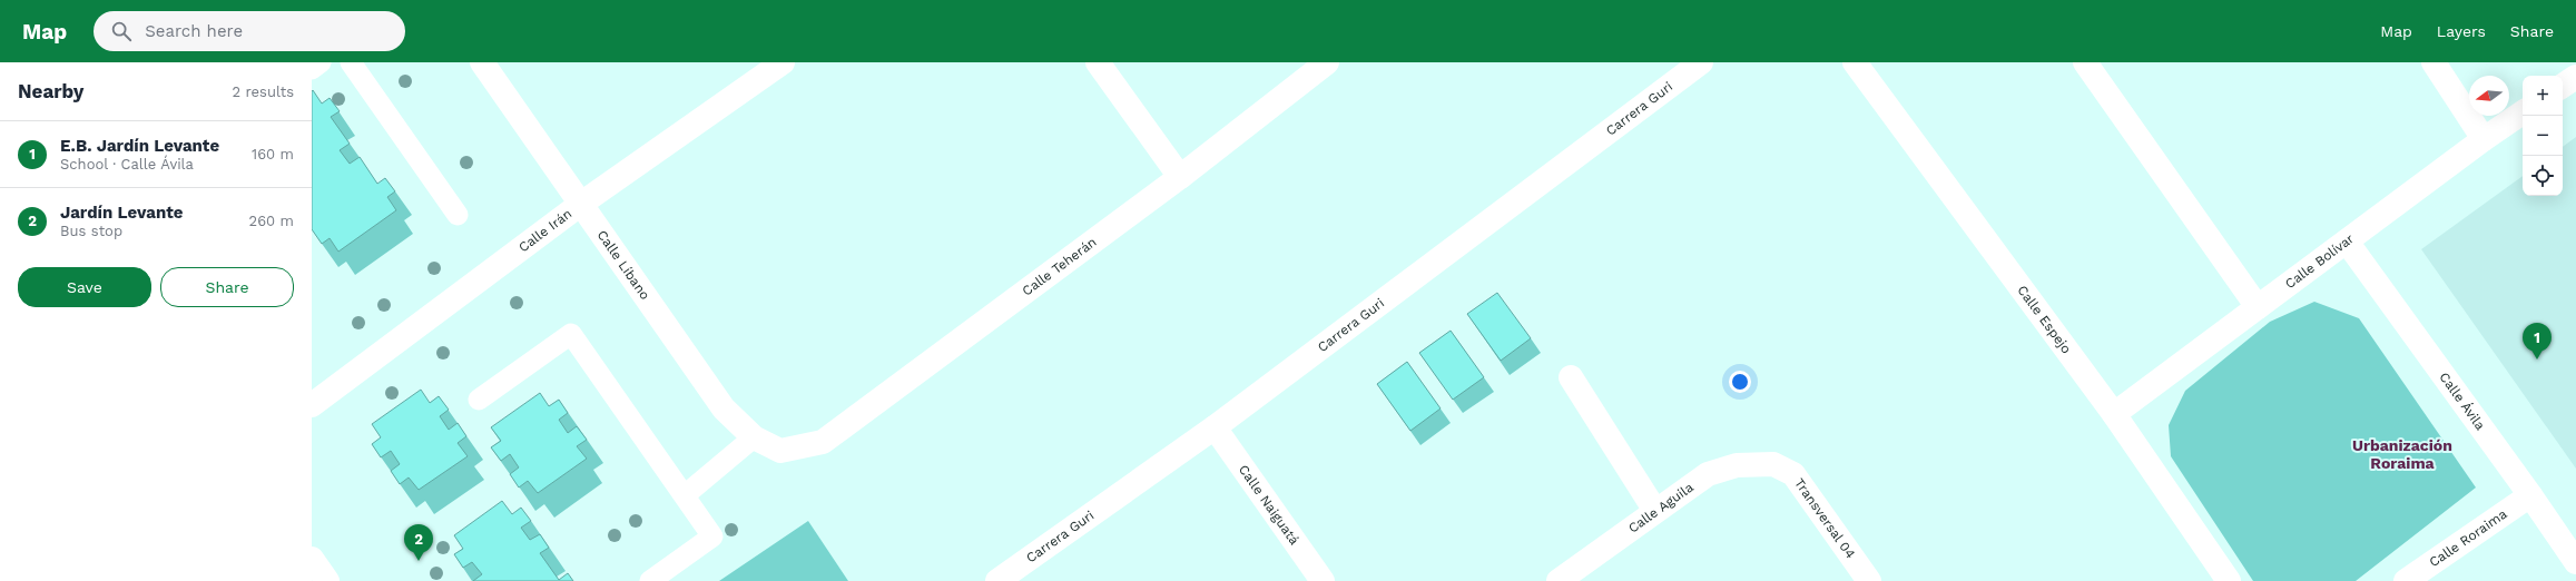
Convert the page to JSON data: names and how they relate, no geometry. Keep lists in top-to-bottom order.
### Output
{
  "streets": {
    "street": [
      "Carrera Guri",
      "Calle Irán",
      "Calle Bolívar",
      "Calle Líbano",
      "Calle Teherán",
      "Calle Espejo",
      "Calle Ávila",
      "Calle Naiguatá",
      "Calle Aguila",
      "Transversal 04",
      "Calle Roraima"
    ]
  },
  "crossings": [
    ["Carrera Guri", "Calle Naiguatá"],
    ["Calle Irán", "Calle Líbano"],
    ["Calle Bolívar", "Calle Espejo"],
    ["Calle Bolívar", "Calle Ávila"],
    ["Calle Líbano", "Calle Teherán"],
    ["Calle Ávila", "Calle Roraima"],
    ["Calle Aguila", "Transversal 04"]
  ],
  "districts": ["Urbanización Roraima"],
  "north": "left",
  "page": {
    "header": "Map",
    "search": "Search here",
    "nav": ["Map", "Layers", "Share"],
    "heading": ["Nearby", "2 results"],
    "map_buttons": ["+", "−"],
    "list": [
      {
        "mark": "1",
        "name": "E.B. Jardín Levante",
        "note": "School · Calle Ávila",
        "value": "160 m"
      },
      {
        "mark": "2",
        "name": "Jardín Levante",
        "note": "Bus stop",
        "value": "260 m"
      }
    ],
    "buttons": ["Save", "Share"],
    "pins": ["1", "2"]
  }
}
